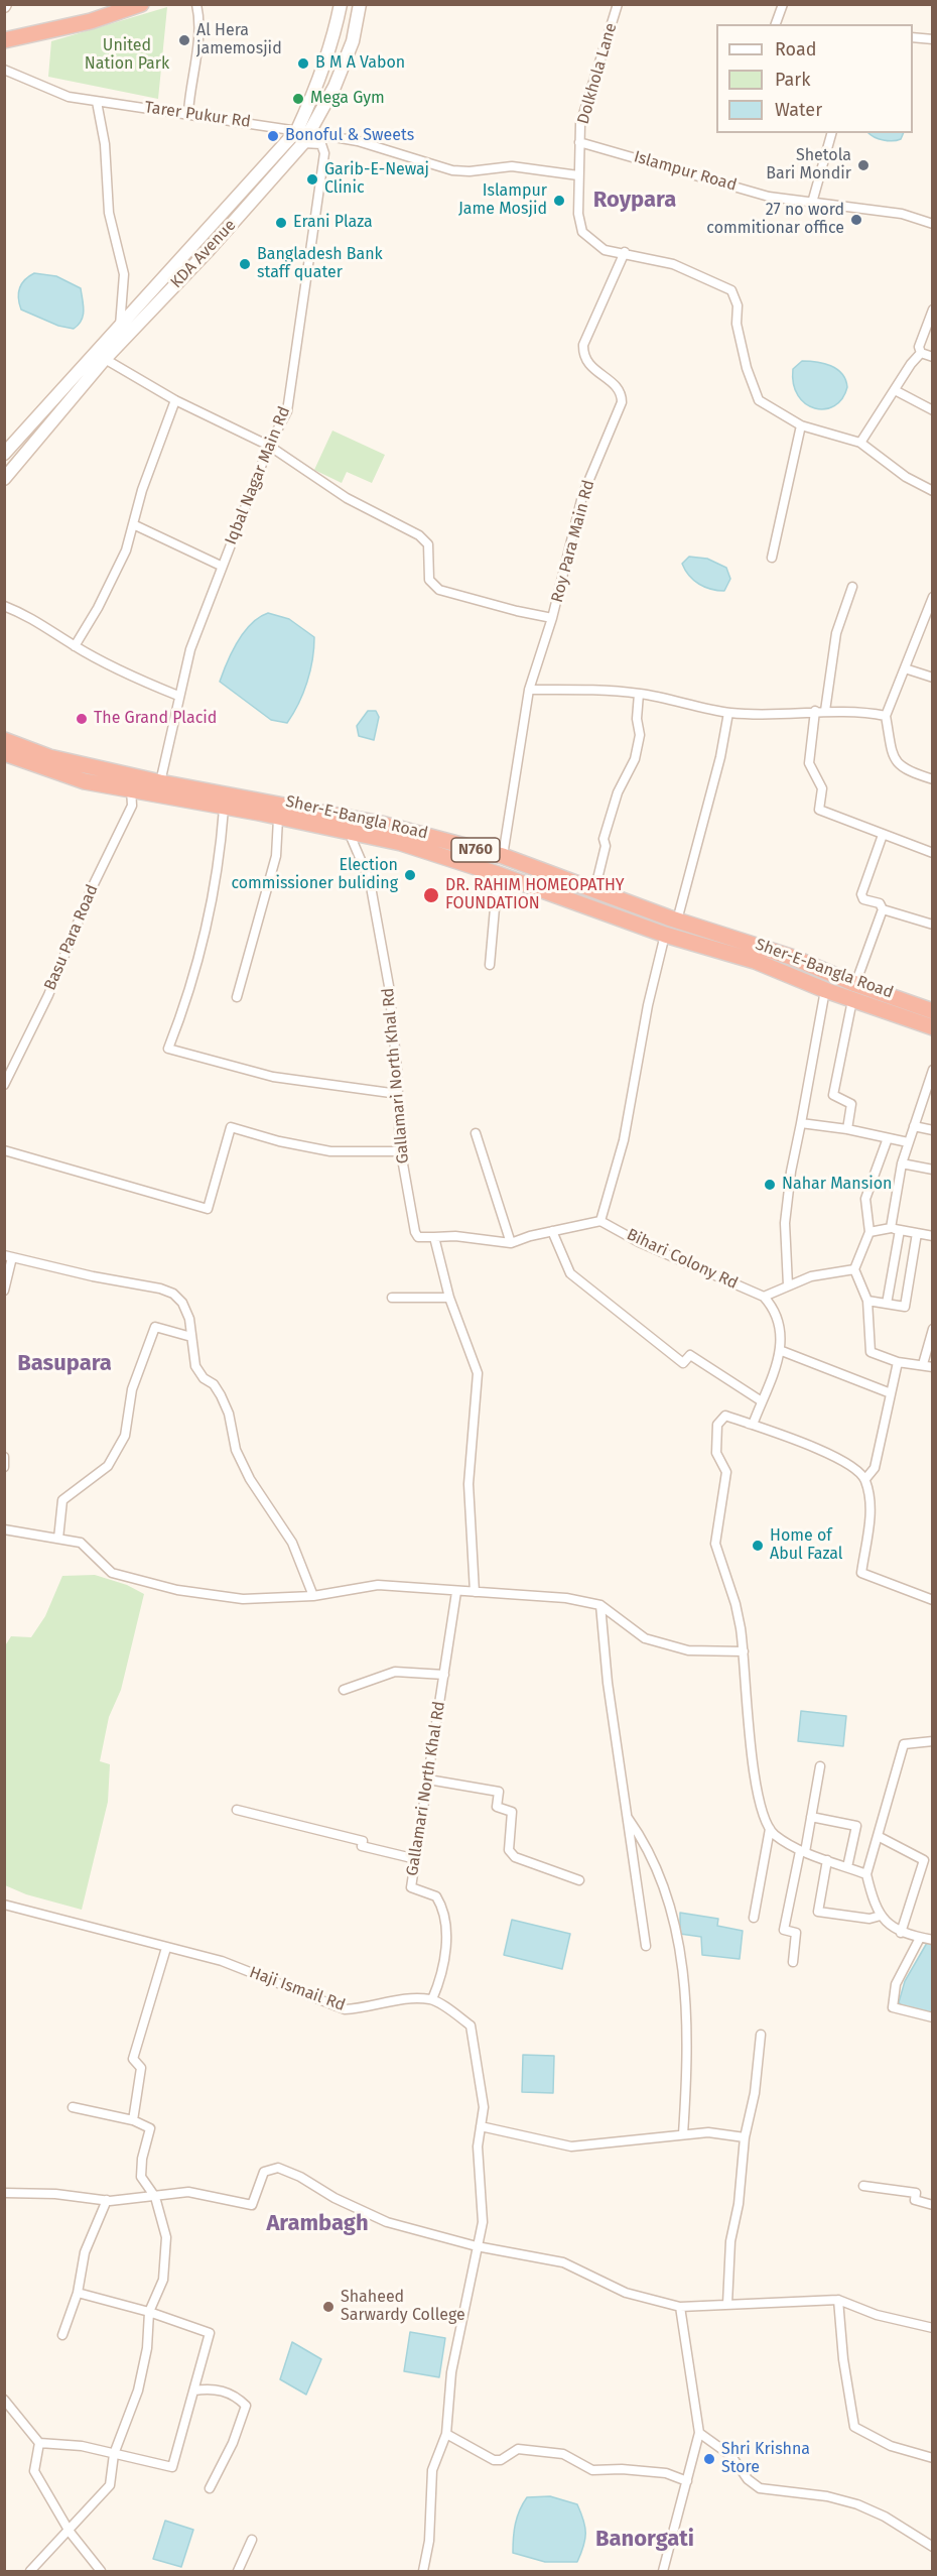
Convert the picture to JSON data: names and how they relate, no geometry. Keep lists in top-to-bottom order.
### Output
{
  "streets": {
    "highway": ["Sher-E-Bangla Road", "N760"],
    "main road": ["KDA Avenue"],
    "street": [
      "Dolkhola Lane",
      "Tarer Pukur Rd",
      "Islampur Road",
      "Iqbal Nagar Main Rd",
      "Roy Para Main Rd",
      "Basu Para Road",
      "Gallamari North Khal Rd",
      "Bihari Colony Rd",
      "Haji Ismail Rd"
    ]
  },
  "crossings": [
    ["Dolkhola Lane", "Islampur Road"],
    ["Dolkhola Lane", "Roy Para Main Rd"],
    ["Tarer Pukur Rd", "KDA Avenue"],
    ["Tarer Pukur Rd", "Iqbal Nagar Main Rd"],
    ["KDA Avenue", "Iqbal Nagar Main Rd"],
    ["Iqbal Nagar Main Rd", "Sher-E-Bangla Road"],
    ["Roy Para Main Rd", "Sher-E-Bangla Road"],
    ["Sher-E-Bangla Road", "Basu Para Road"],
    ["Sher-E-Bangla Road", "Gallamari North Khal Rd"],
    ["Gallamari North Khal Rd", "Haji Ismail Rd"]
  ],
  "districts": [
    "Roypara",
    "Basupara",
    "Arambagh",
    "Banorgati"
  ],
  "parks": ["United Nation Park"],
  "places": [
    "Al Hera jamemosjid",
    "B M A Vabon",
    "Mega Gym",
    "Bonoful & Sweets",
    "Shetola Bari Mondir",
    "Garib-E-Newaj Clinic",
    "Islampur Jame Mosjid",
    "27 no word commitionar office",
    "Erani Plaza",
    "Bangladesh Bank staff quater",
    "The Grand Placid",
    "Election commissioner buliding",
    "DR. RAHIM HOMEOPATHY FOUNDATION",
    "Nahar Mansion",
    "Home of Abul Fazal",
    "Shaheed Sarwardy College",
    "Shri Krishna Store"
  ],
  "legend": ["Road", "Park", "Water"]
}
